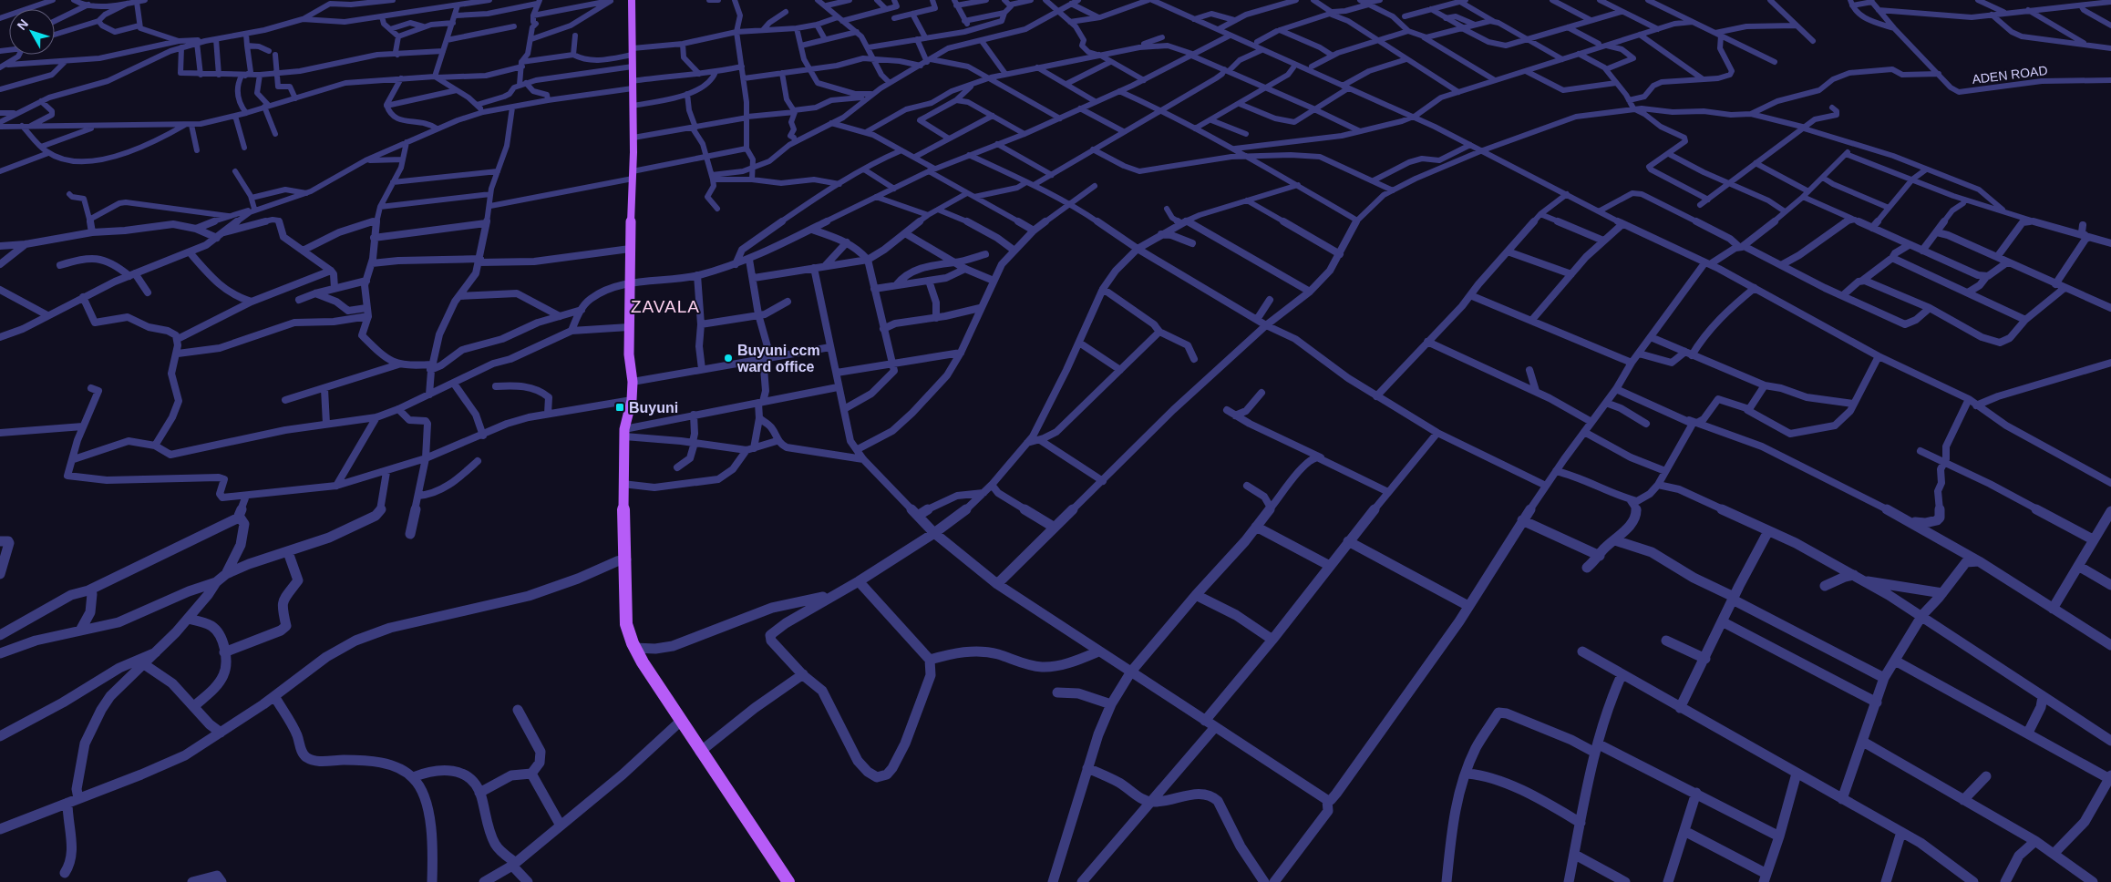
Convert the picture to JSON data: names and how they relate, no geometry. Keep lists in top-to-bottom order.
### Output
{
  "streets": {
    "street": ["ADEN ROAD"]
  },
  "districts": ["ZAVALA"],
  "places": {
    "other": ["Buyuni ccm ward office"],
    "transit": ["Buyuni"]
  },
  "north": "top left"
}
